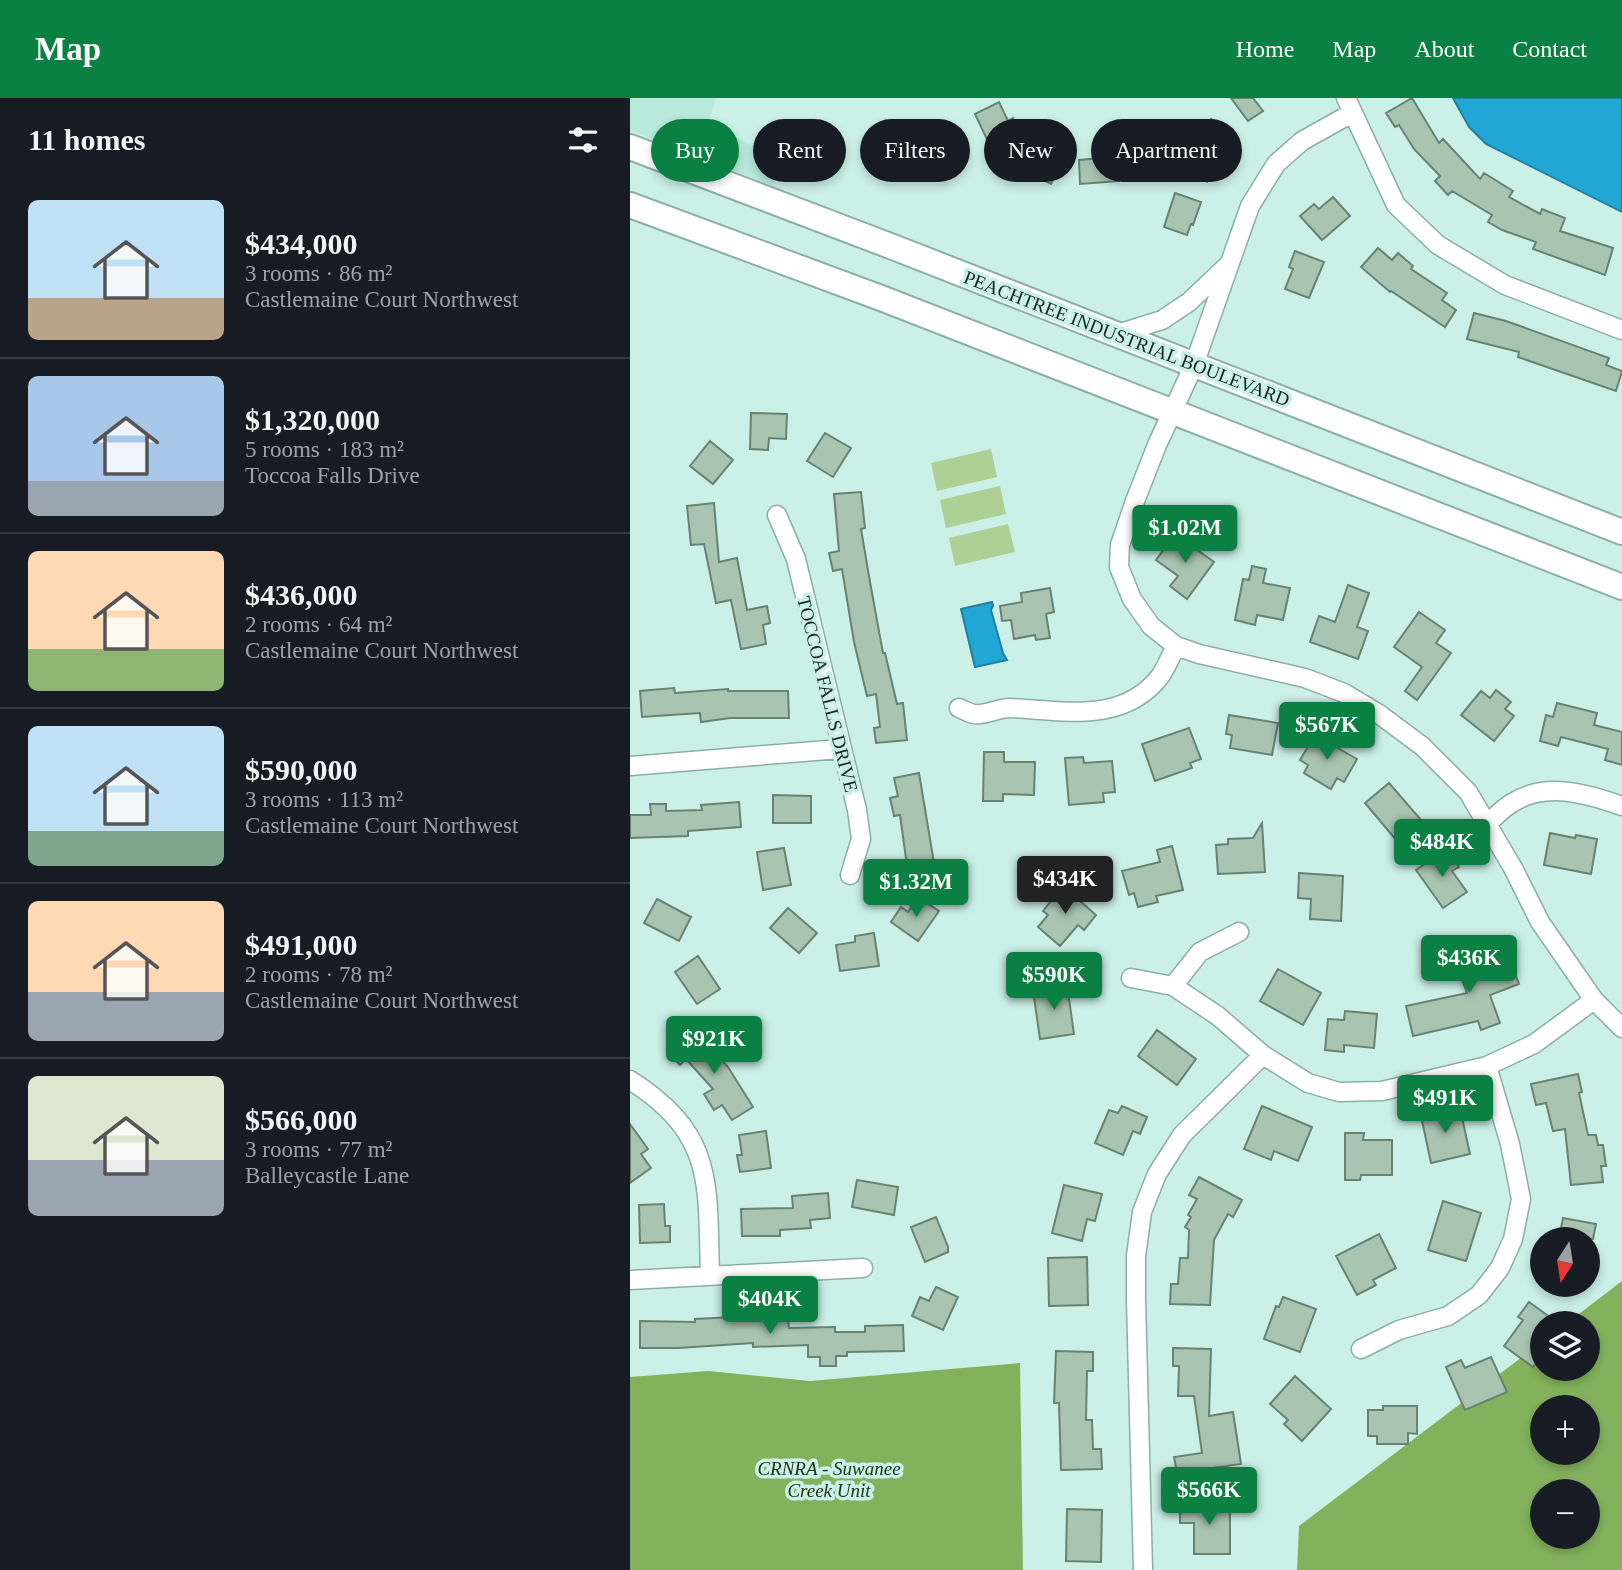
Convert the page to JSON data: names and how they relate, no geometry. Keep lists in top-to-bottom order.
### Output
{
  "streets": {
    "highway": ["PEACHTREE INDUSTRIAL BOULEVARD"],
    "street": ["TOCCOA FALLS DRIVE"]
  },
  "parks": ["CRNRA - Suwanee Creek Unit"],
  "north": "bottom",
  "page": {
    "header": "Map",
    "nav": [
      "Home",
      "Map",
      "About",
      "Contact"
    ],
    "heading": "11 homes",
    "chip": [
      "Buy",
      "Rent",
      "Filters",
      "New",
      "Apartment"
    ],
    "list": [
      {
        "name": "$434,000",
        "note": "3 rooms · 86 m² · Castlemaine Court Northwest"
      },
      {
        "name": "$1,320,000",
        "note": "5 rooms · 183 m² · Toccoa Falls Drive"
      },
      {
        "name": "$436,000",
        "note": "2 rooms · 64 m² · Castlemaine Court Northwest"
      },
      {
        "name": "$590,000",
        "note": "3 rooms · 113 m² · Castlemaine Court Northwest"
      },
      {
        "name": "$491,000",
        "note": "2 rooms · 78 m² · Castlemaine Court Northwest"
      },
      {
        "name": "$566,000",
        "note": "3 rooms · 77 m² · Balleycastle Lane"
      }
    ],
    "price": [
      "$1.02M",
      "$567K",
      "$484K",
      "$434K",
      "$1.32M",
      "$436K",
      "$590K",
      "$921K",
      "$491K",
      "$404K",
      "$566K"
    ],
    "map_buttons": ["+", "−"]
  }
}
